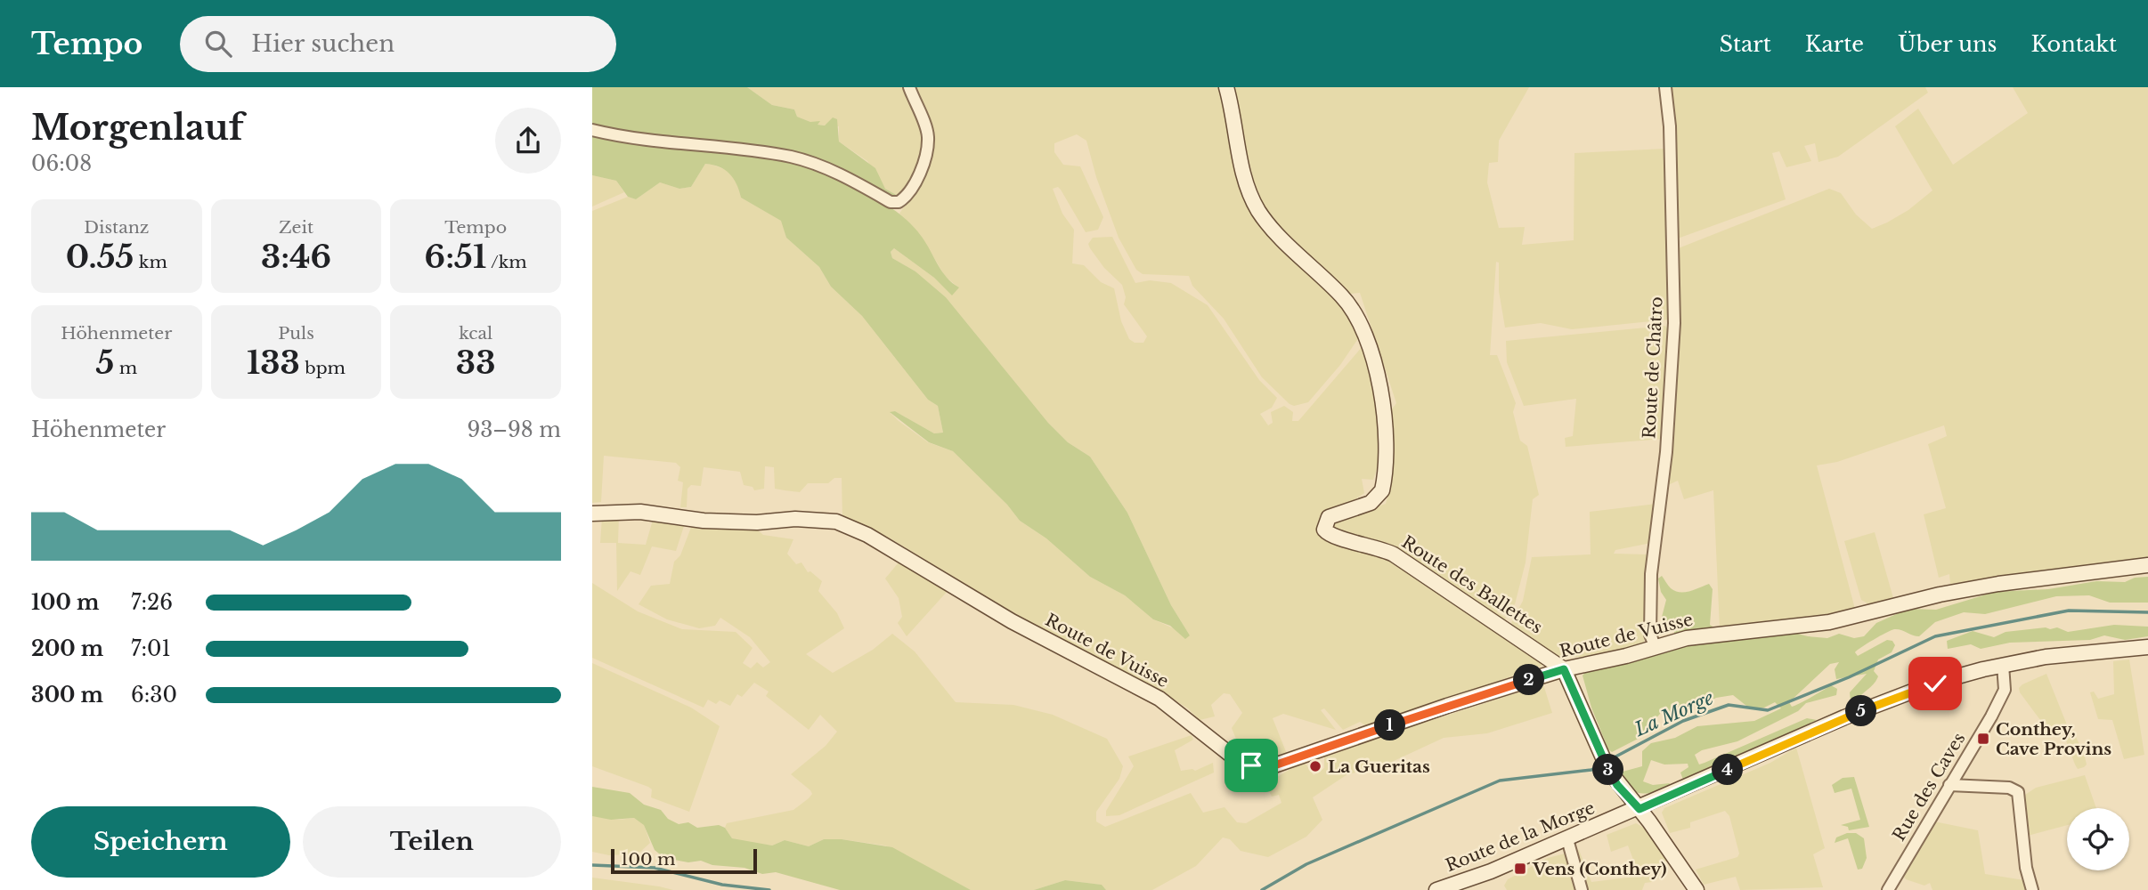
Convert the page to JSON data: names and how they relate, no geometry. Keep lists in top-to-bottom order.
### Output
{
  "streets": {
    "street": [
      "Route de Châtro",
      "Route des Ballettes",
      "Route de Vuisse",
      "Rue des Caves",
      "Route de la Morge"
    ]
  },
  "crossings": [
    ["Route de Châtro", "Route de Vuisse"],
    ["Route des Ballettes", "Route de Vuisse"],
    ["Rue des Caves", "Route de la Morge"]
  ],
  "water": ["La Morge"],
  "places": {
    "transit": ["Conthey, Cave Provins", "Vens (Conthey)"],
    "other": ["La Gueritas"]
  },
  "scale_bar": "100 m",
  "page": {
    "header": "Tempo",
    "search": "Hier suchen",
    "nav": [
      "Start",
      "Karte",
      "Über uns",
      "Kontakt"
    ],
    "heading": ["Morgenlauf", "06:08"],
    "stats": [
      ["Distanz", "0.55 km"],
      ["Zeit", "3:46"],
      ["Tempo", "6:51 /km"],
      ["Höhenmeter", "5 m"],
      ["Puls", "133 bpm"],
      ["kcal", "33"]
    ],
    "chart": ["Höhenmeter", "93–98 m"],
    "list": [
      {
        "name": "100 m",
        "note": "7:26"
      },
      {
        "name": "200 m",
        "note": "7:01"
      },
      {
        "name": "300 m",
        "note": "6:30"
      }
    ],
    "pins": [
      "2",
      "5",
      "1",
      "3",
      "4"
    ],
    "buttons": ["Speichern", "Teilen"],
    "scale": "100 m"
  }
}
